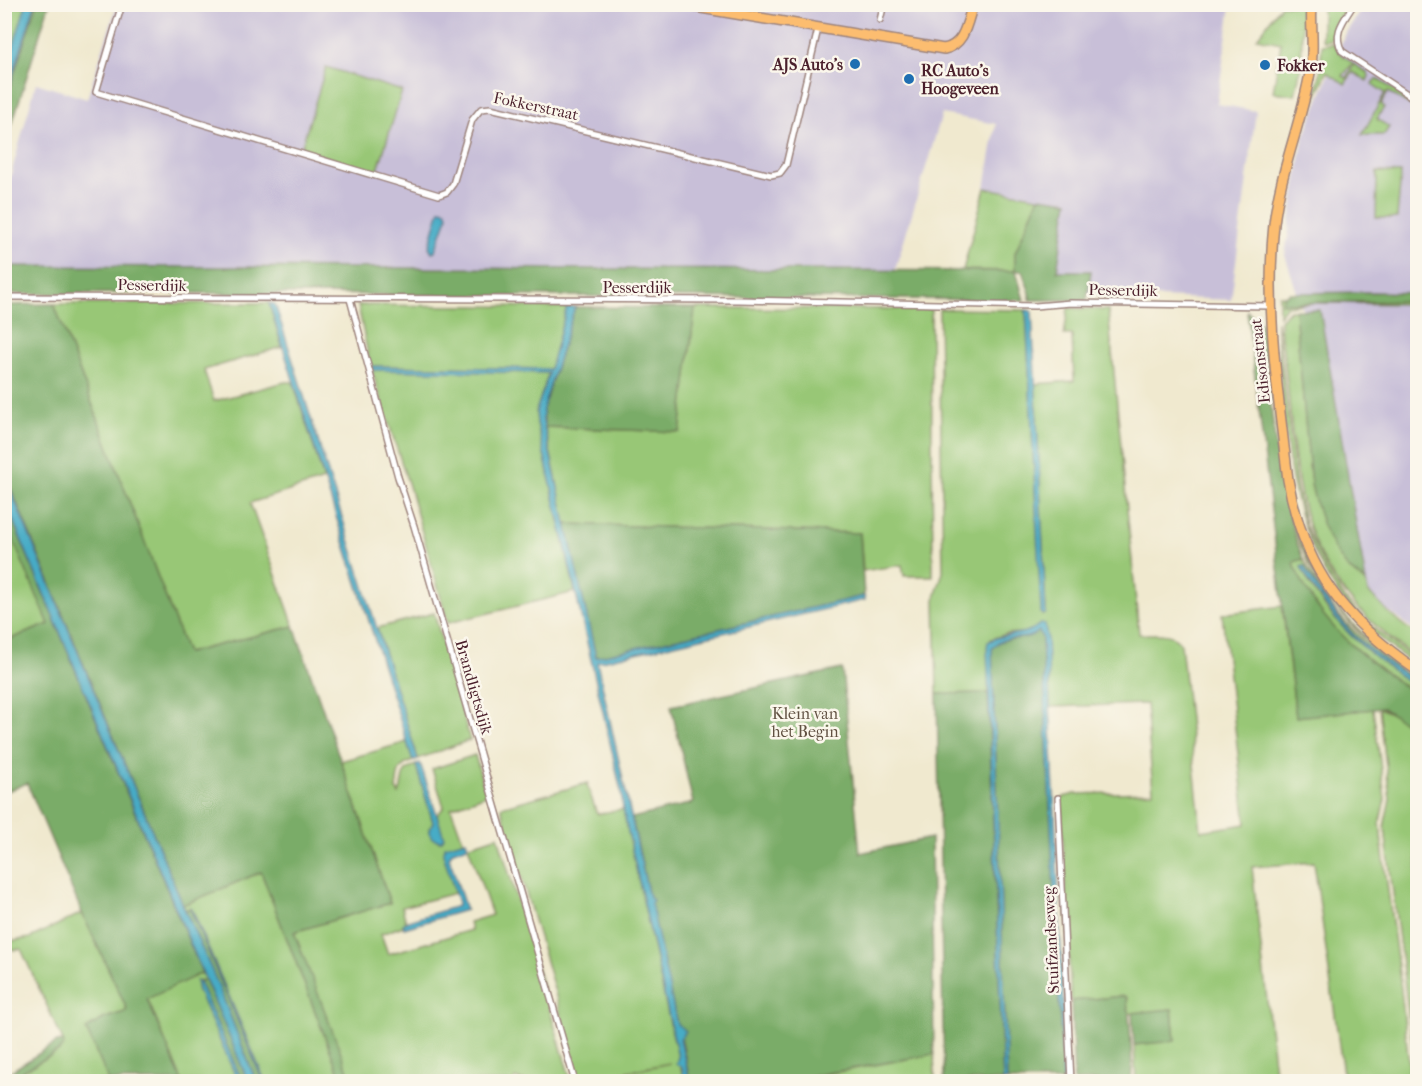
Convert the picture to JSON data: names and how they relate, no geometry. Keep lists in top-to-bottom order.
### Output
{
  "streets": {
    "main road": ["Edisonstraat"],
    "street": [
      "Fokkerstraat",
      "Pesserdijk",
      "Brandligtsdijk",
      "Stuifzandseweg"
    ]
  },
  "crossings": [
    ["Pesserdijk", "Edisonstraat"],
    ["Pesserdijk", "Brandligtsdijk"]
  ],
  "parks": ["Klein van het Begin"],
  "places": ["AJS Auto's", "Fokker", "RC Auto's Hoogeveen"]
}
